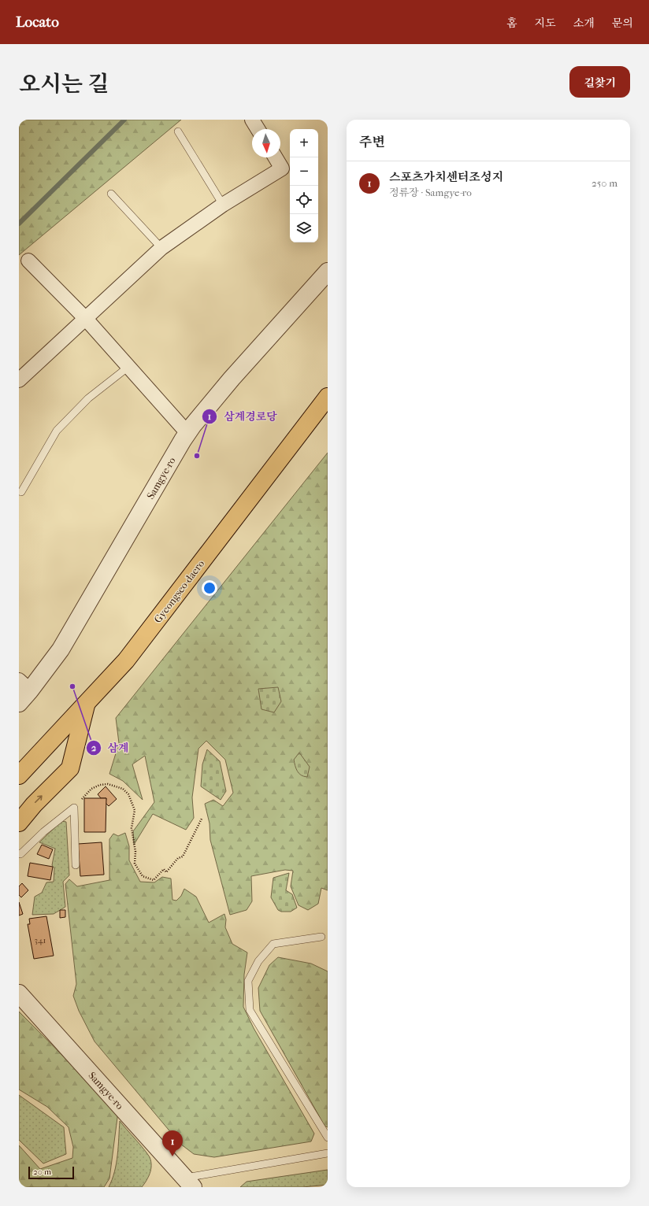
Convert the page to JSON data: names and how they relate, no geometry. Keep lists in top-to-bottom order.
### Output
{
  "streets": {
    "main road": ["Gyeongseo-daero"],
    "street": ["Samgye-ro"]
  },
  "places": ["삼계경로당", "삼계"],
  "house_numbers": ["341"],
  "scale_bar": "20 m",
  "north": "bottom",
  "page": {
    "header": "Locato",
    "nav": [
      "홈",
      "지도",
      "소개",
      "문의"
    ],
    "title": "오시는 길",
    "buttons": "길찾기",
    "heading": "주변",
    "map_buttons": ["+", "−"],
    "list": [
      {
        "mark": "1",
        "name": "스포츠가치센터조성지",
        "note": "정류장 · Samgye-ro",
        "value": "250 m"
      }
    ],
    "pins": "1",
    "scale": "20 m"
  }
}
